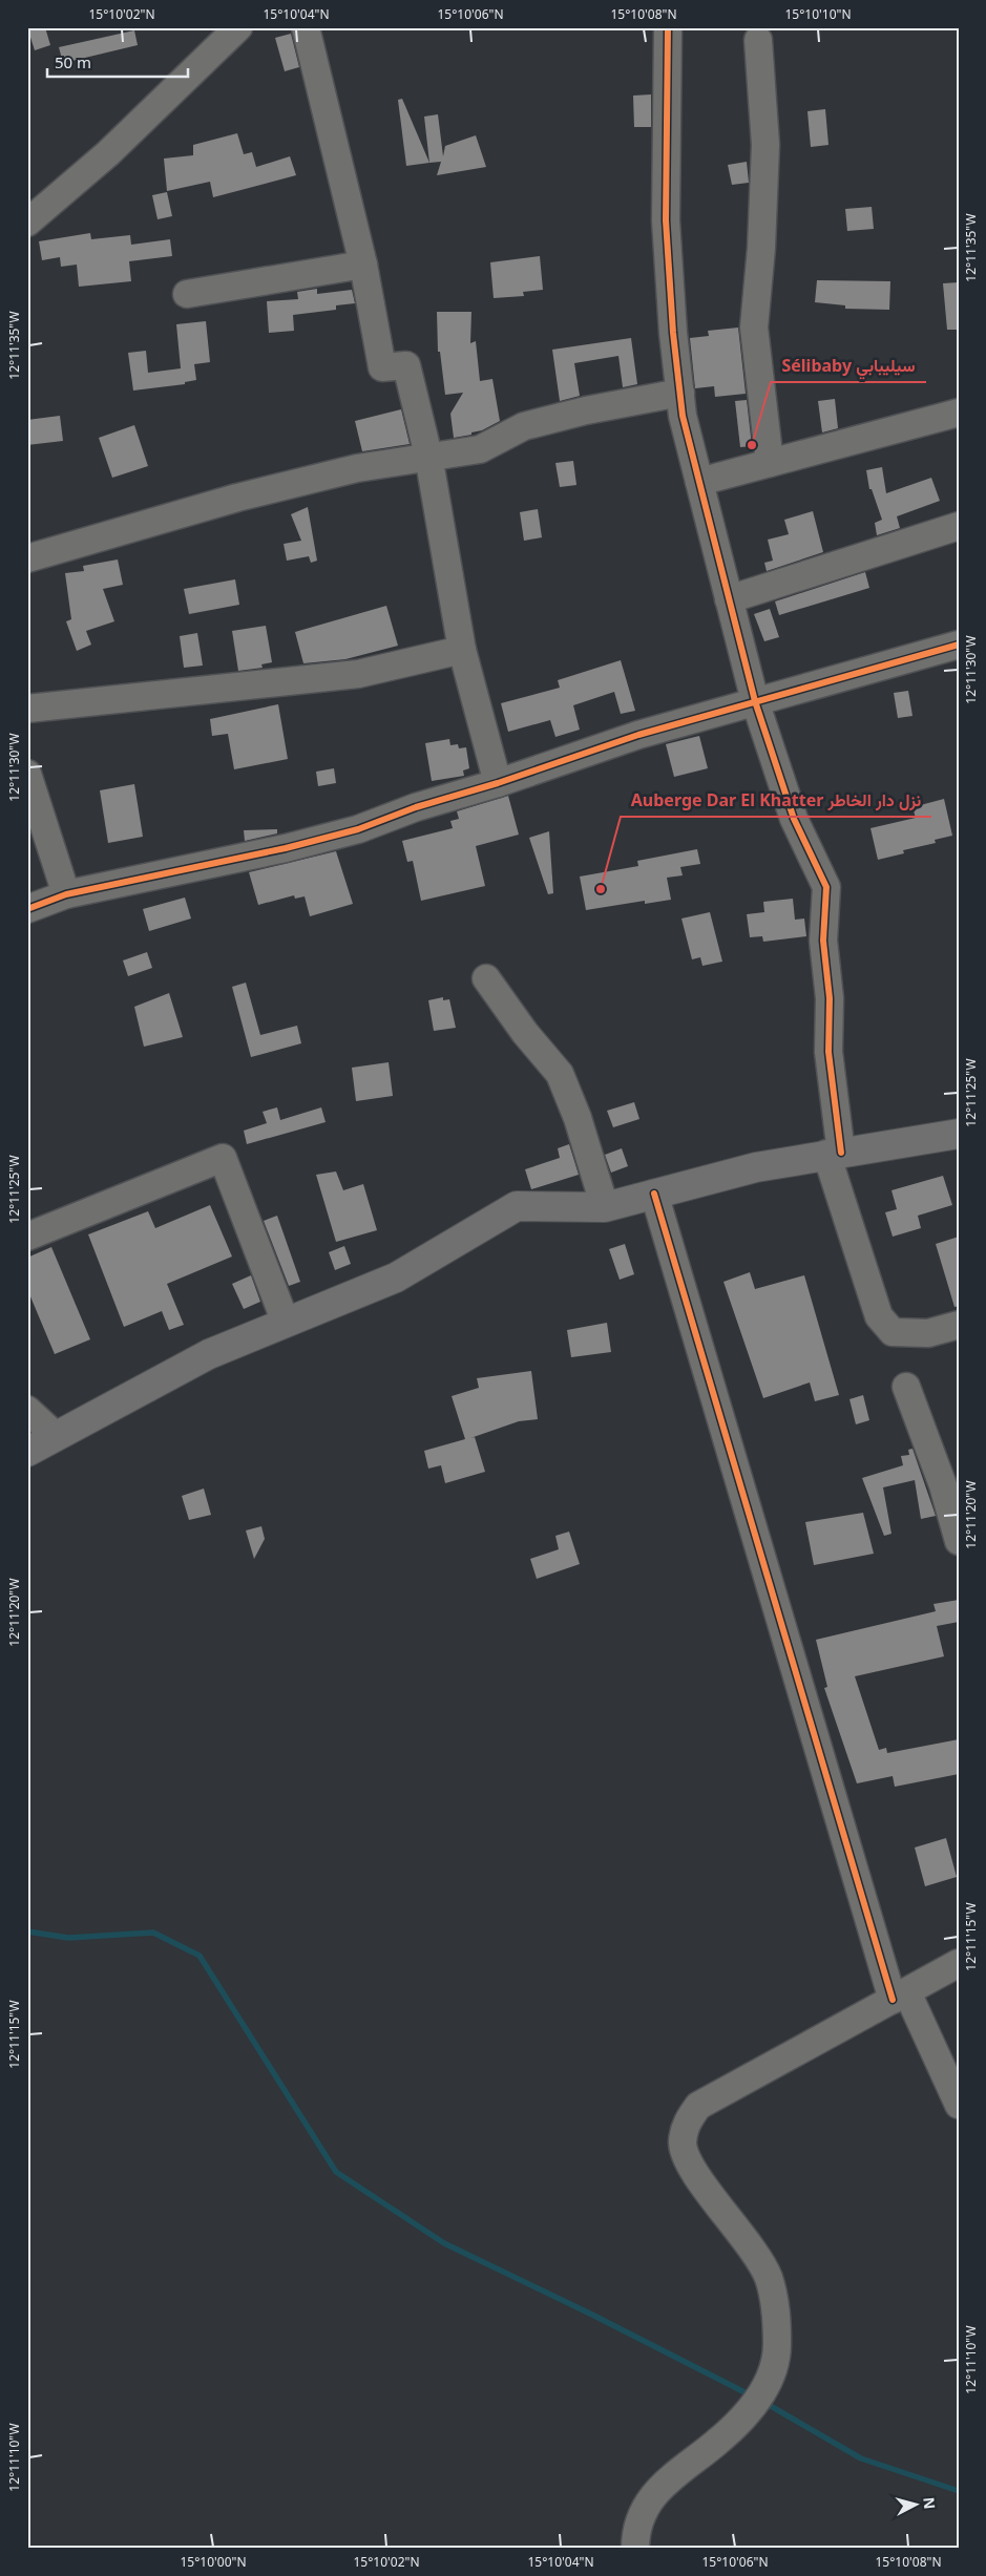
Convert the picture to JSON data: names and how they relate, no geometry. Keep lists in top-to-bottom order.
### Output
{
  "places": ["Sélibaby سيليبابي", "Auberge Dar El Khatter نزل دار الخاطر"],
  "scale_bar": "50 m",
  "north": "right",
  "coordinates": [
    "15°10'02\"N",
    "15°10'04\"N",
    "15°10'06\"N",
    "15°10'08\"N",
    "15°10'10\"N",
    "12°11'35\"W",
    "12°11'30\"W",
    "12°11'25\"W",
    "12°11'20\"W",
    "12°11'15\"W",
    "12°11'10\"W",
    "15°10'00\"N"
  ]
}
